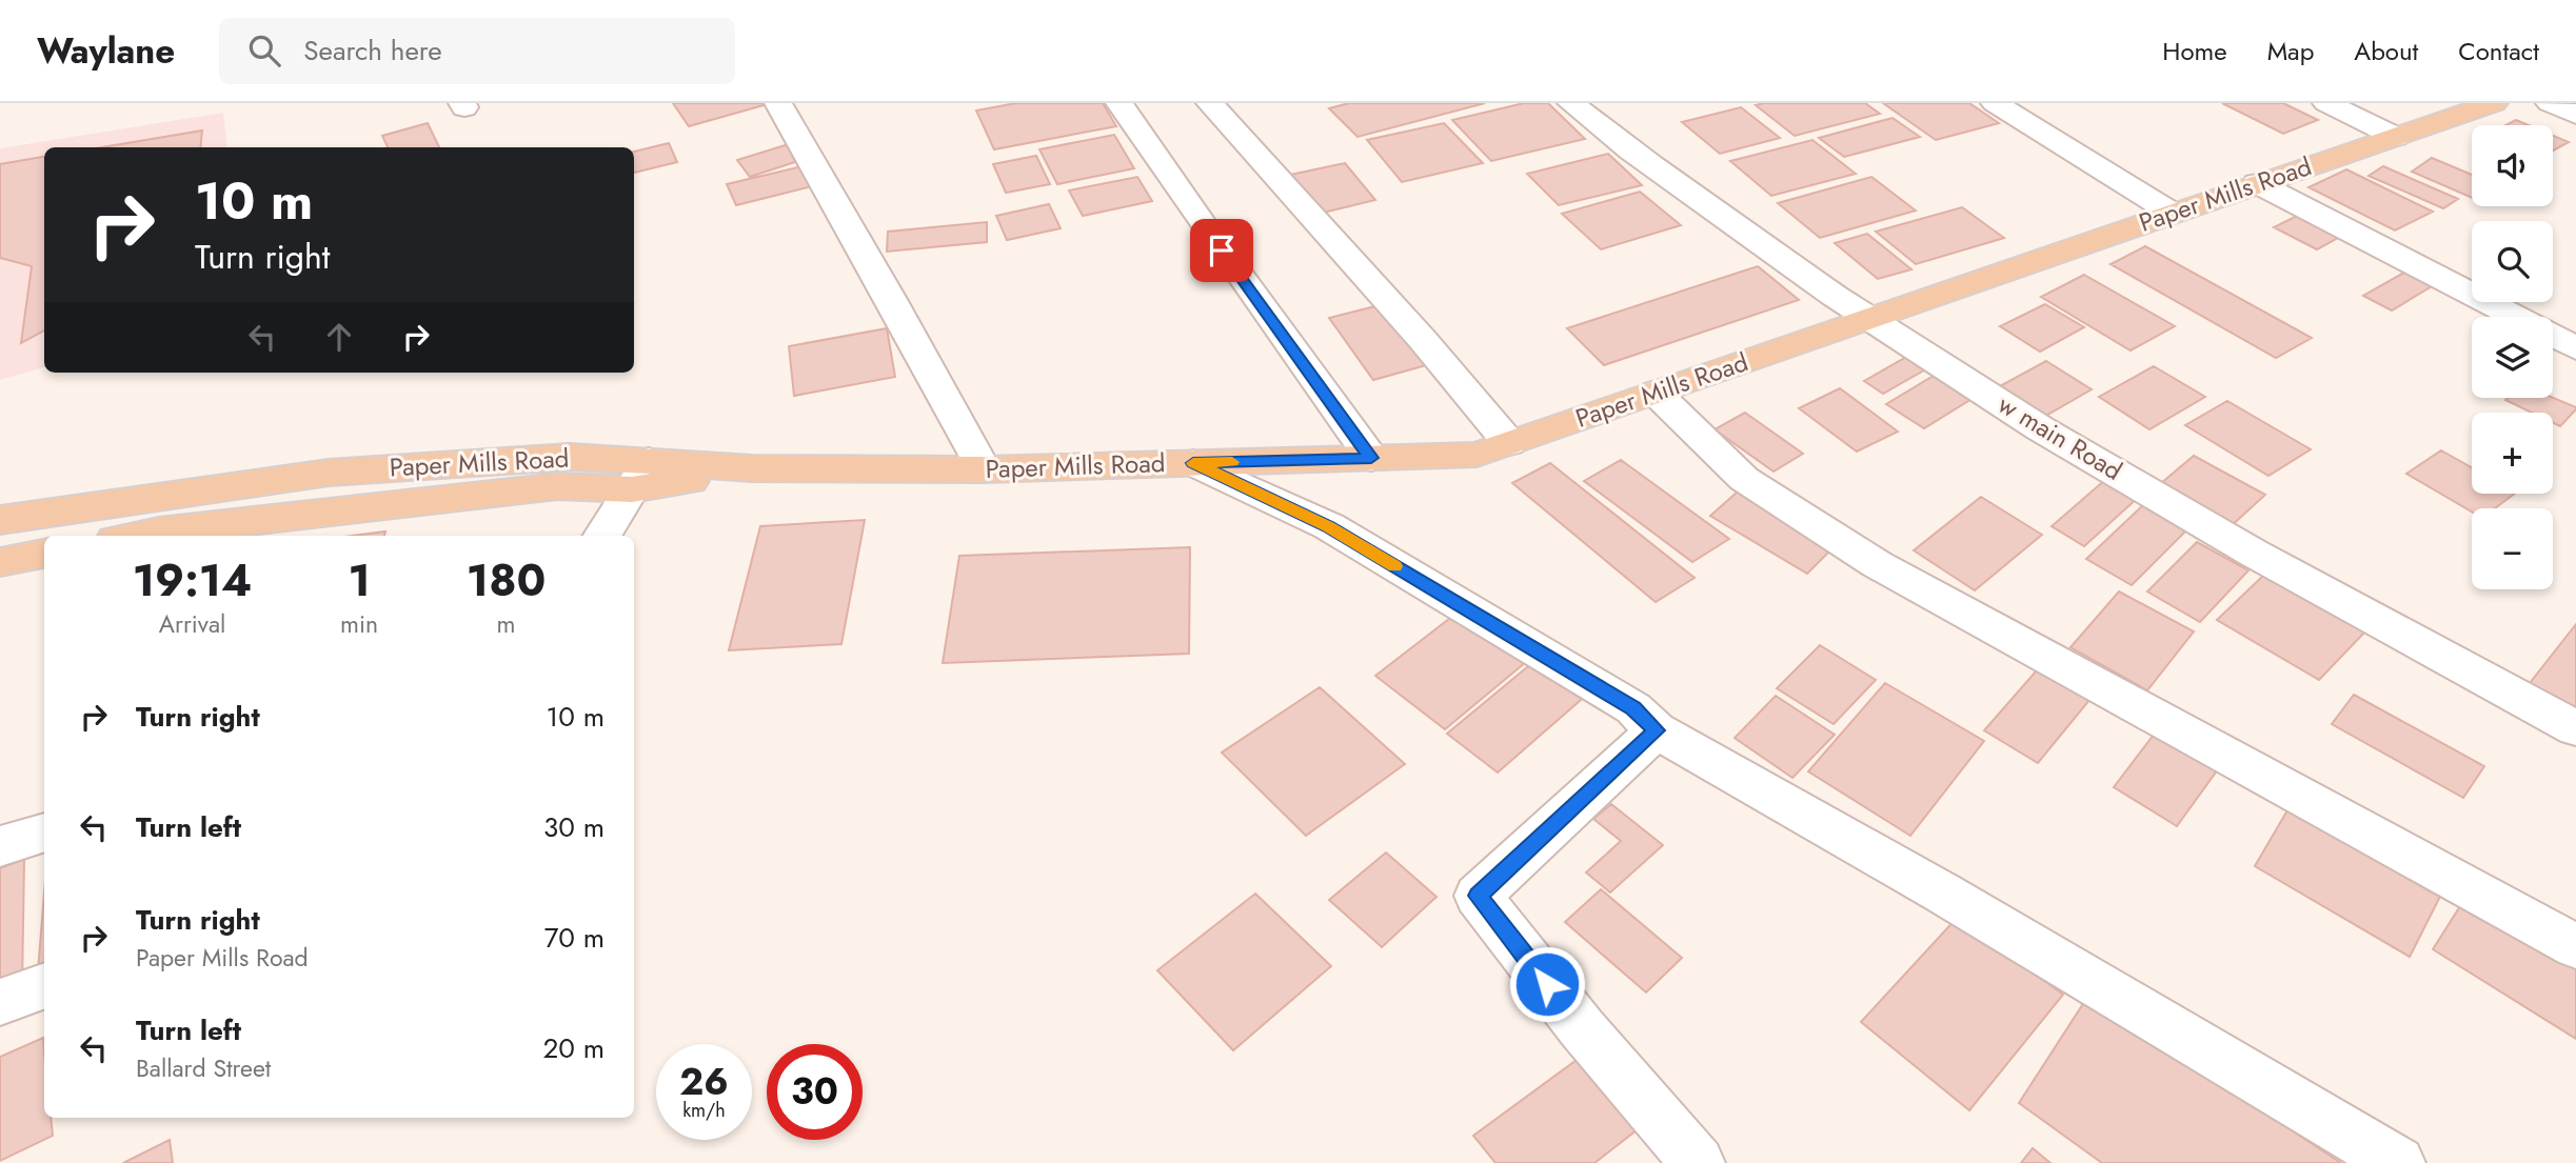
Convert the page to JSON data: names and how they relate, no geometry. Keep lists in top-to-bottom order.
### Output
{
  "streets": {
    "main road": ["Paper Mills Road"],
    "street": ["w main Road"]
  },
  "crossings": [
    ["Paper Mills Road", "w main Road"]
  ],
  "page": {
    "header": "Waylane",
    "search": "Search here",
    "nav": [
      "Home",
      "Map",
      "About",
      "Contact"
    ],
    "map_buttons": ["+", "−"],
    "turn": ["10 m", "Turn right"],
    "eta": [
      "19:14",
      "Arrival",
      "1",
      "min",
      "180",
      "m"
    ],
    "list": [
      {
        "name": "Turn right",
        "value": "10 m"
      },
      {
        "name": "Turn left",
        "value": "30 m"
      },
      {
        "name": "Turn right",
        "note": "Paper Mills Road",
        "value": "70 m"
      },
      {
        "name": "Turn left",
        "note": "Ballard Street",
        "value": "20 m"
      }
    ],
    "speed": "26 km/h",
    "limit": "30"
  }
}
